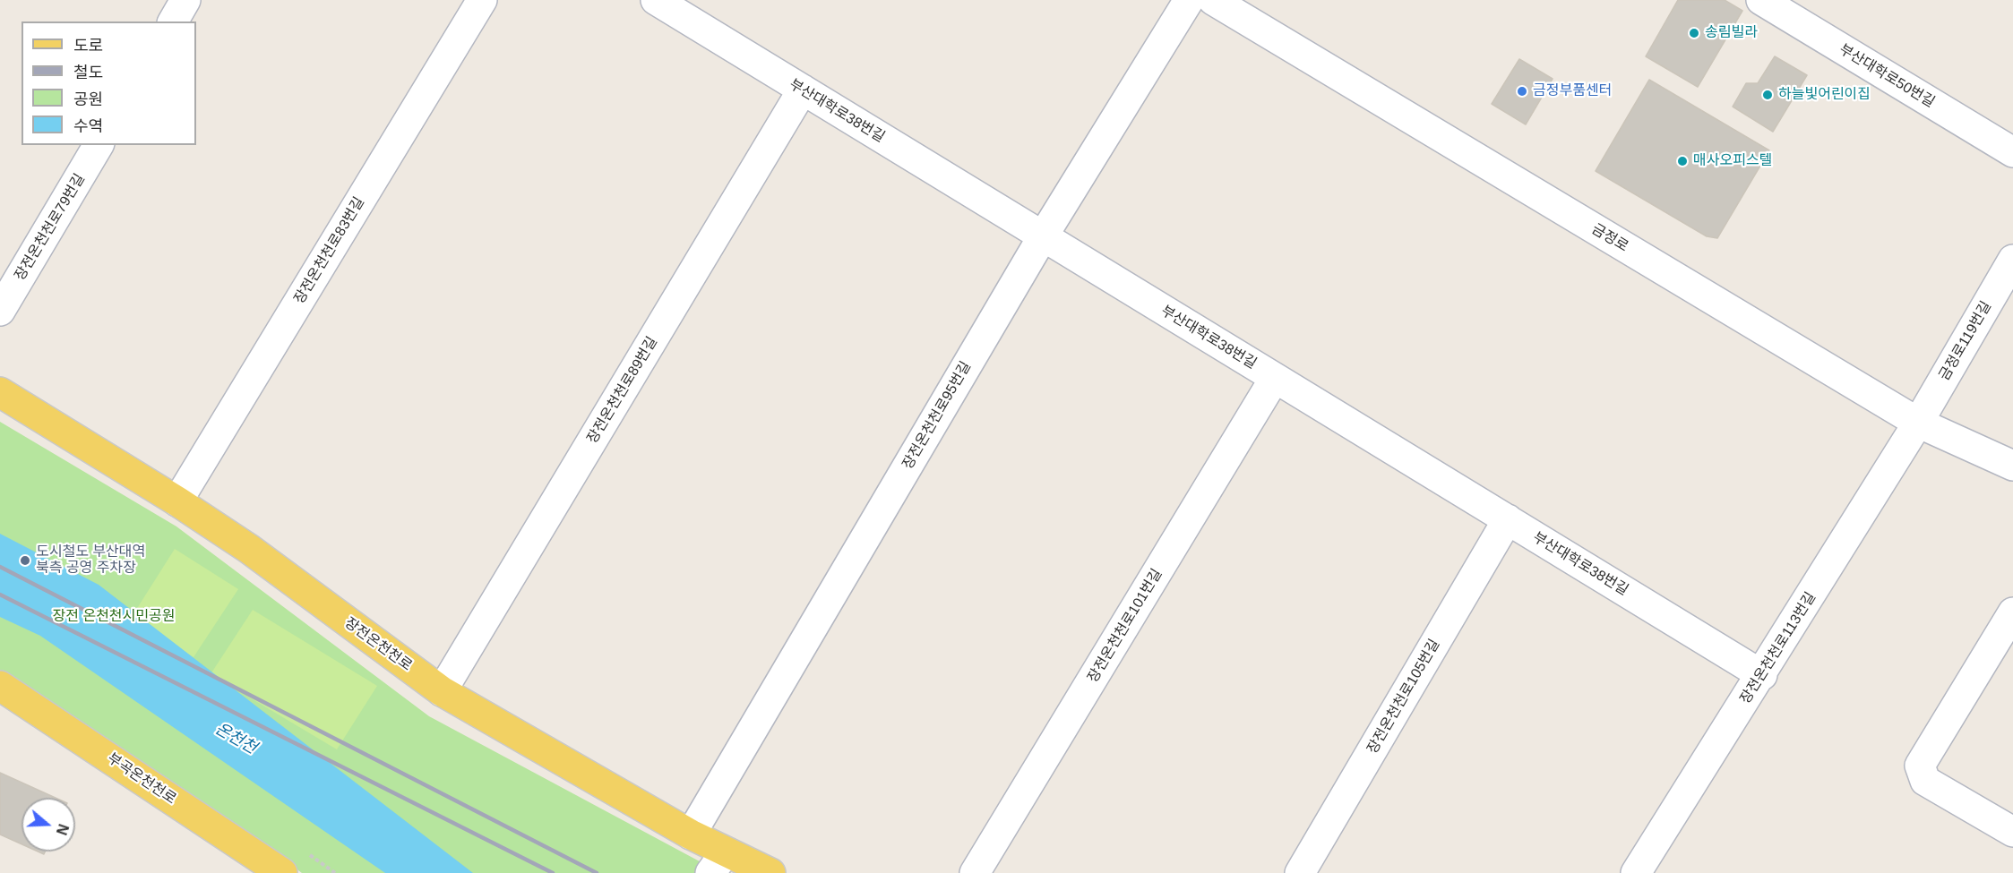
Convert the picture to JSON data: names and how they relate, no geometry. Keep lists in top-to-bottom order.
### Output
{
  "streets": {
    "main road": ["장전온천천로", "부곡온천천로"],
    "street": [
      "부산대학로50번길",
      "부산대학로38번길",
      "장전온천천로79번길",
      "금정로",
      "장전온천천로83번길",
      "금정로119번길",
      "장전온천천로89번길",
      "장전온천천로95번길",
      "장전온천천로101번길",
      "장전온천천로113번길",
      "장전온천천로105번길"
    ]
  },
  "crossings": [
    ["부산대학로38번길", "장전온천천로89번길"],
    ["부산대학로38번길", "장전온천천로95번길"],
    ["부산대학로38번길", "장전온천천로101번길"],
    ["부산대학로38번길", "장전온천천로113번길"],
    ["부산대학로38번길", "장전온천천로105번길"],
    ["금정로", "금정로119번길"],
    ["금정로", "장전온천천로113번길"],
    ["장전온천천로83번길", "장전온천천로"],
    ["금정로119번길", "장전온천천로113번길"],
    ["장전온천천로89번길", "장전온천천로"],
    ["장전온천천로95번길", "장전온천천로"]
  ],
  "water": ["온천천"],
  "parks": ["장전 온천천시민공원"],
  "places": [
    "송림빌라",
    "금정부품센터",
    "하늘빛어린이집",
    "매사오피스텔",
    "도시철도 부산대역 북측 공영 주차장"
  ],
  "legend": [
    "도로",
    "철도",
    "공원",
    "수역"
  ],
  "north": "right"
}
